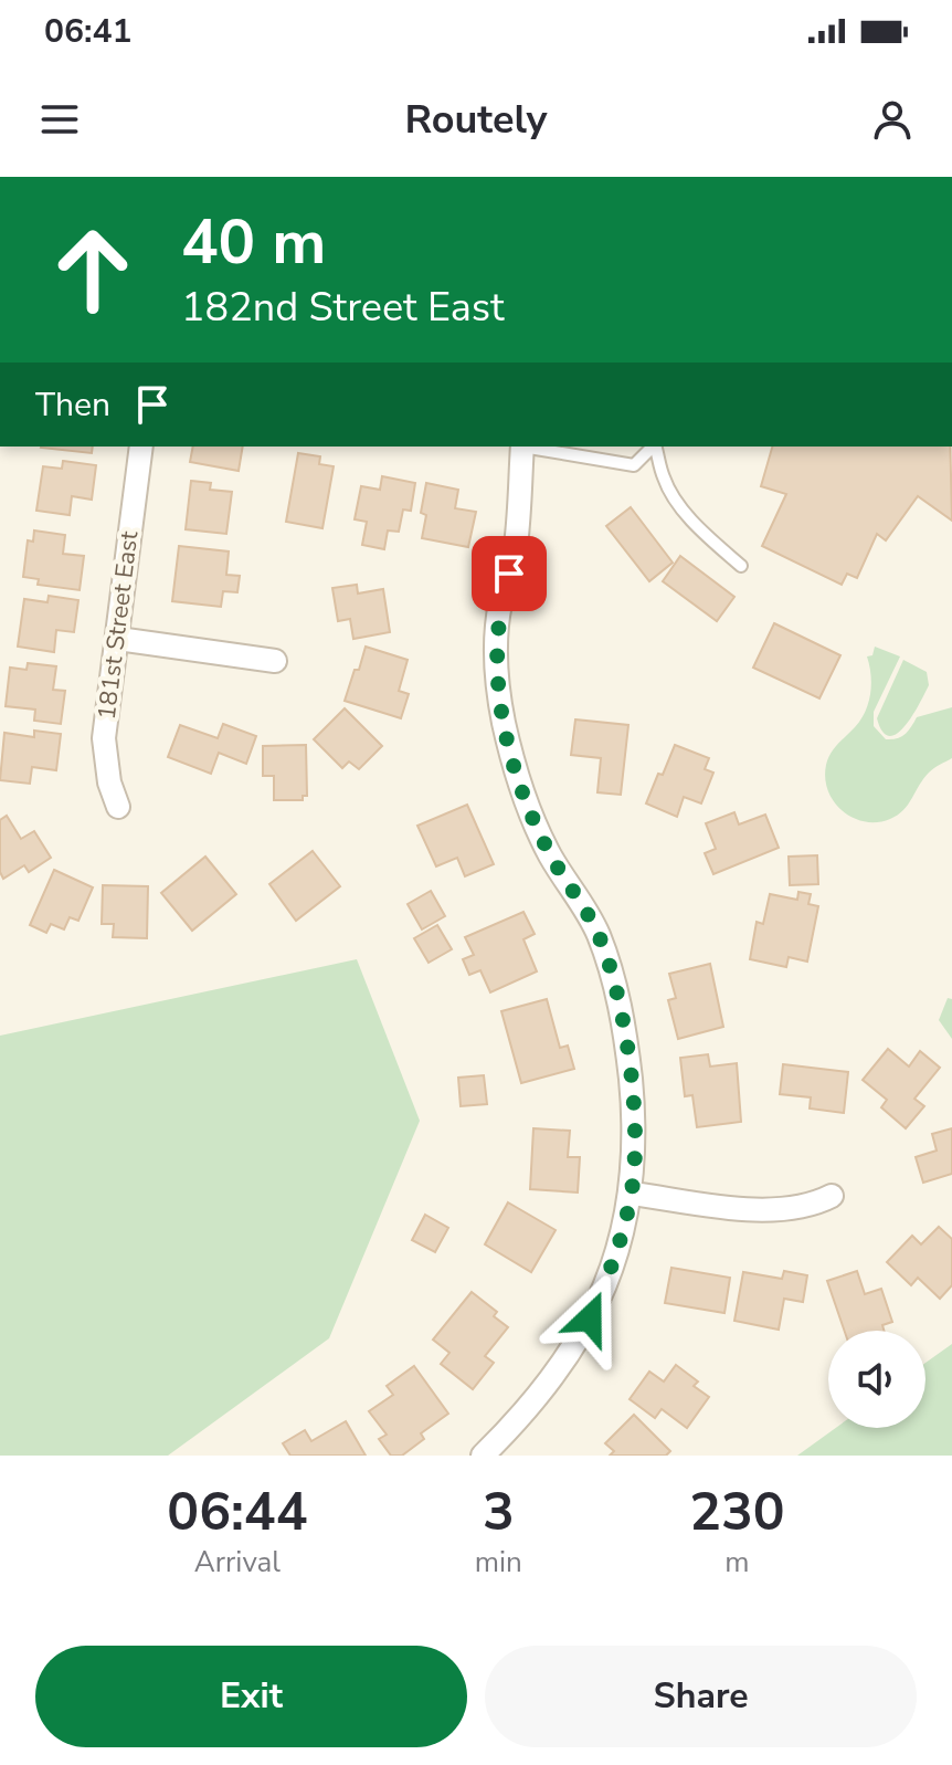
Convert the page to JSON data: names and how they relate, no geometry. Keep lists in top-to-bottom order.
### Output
{
  "streets": {
    "street": ["181st Street East"]
  },
  "page": {
    "status": "06:41",
    "header": "Routely",
    "turn": ["40 m", "182nd Street East"],
    "then": "Then",
    "eta": [
      "06:44",
      "Arrival",
      "3",
      "min",
      "230",
      "m"
    ],
    "buttons": ["Exit", "Share"]
  }
}
